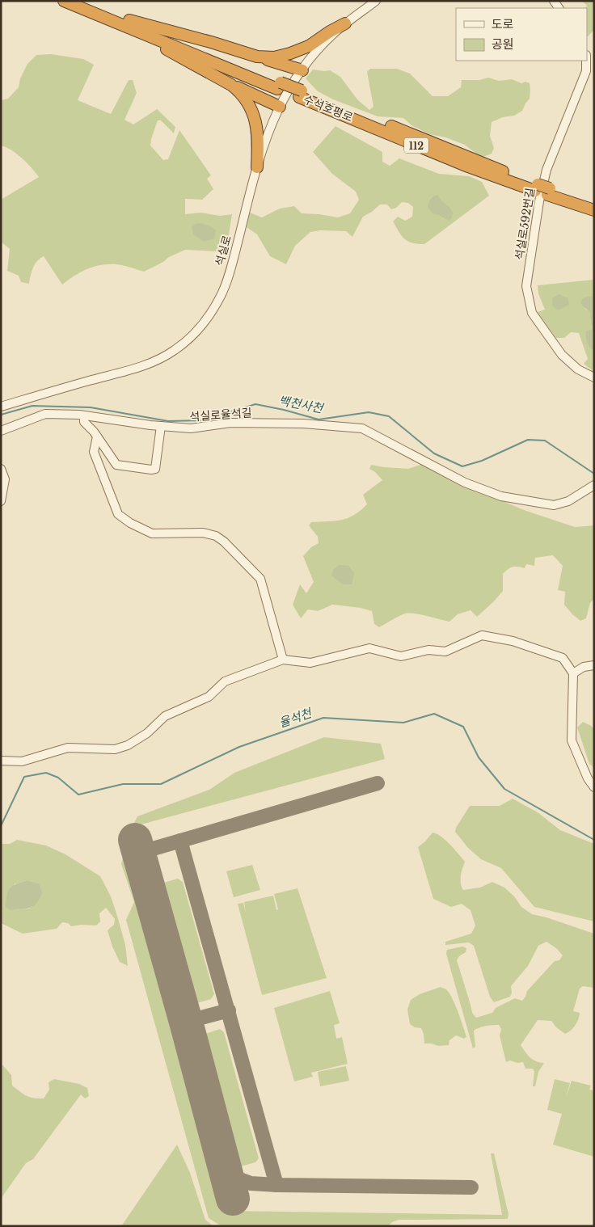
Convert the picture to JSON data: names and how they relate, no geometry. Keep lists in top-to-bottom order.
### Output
{
  "streets": {
    "highway": ["수석호평로", "112"],
    "street": ["석실로592번길", "석실로", "석실로율석길"]
  },
  "water": ["백천사천", "율석천"],
  "legend": ["도로", "공원"]
}
